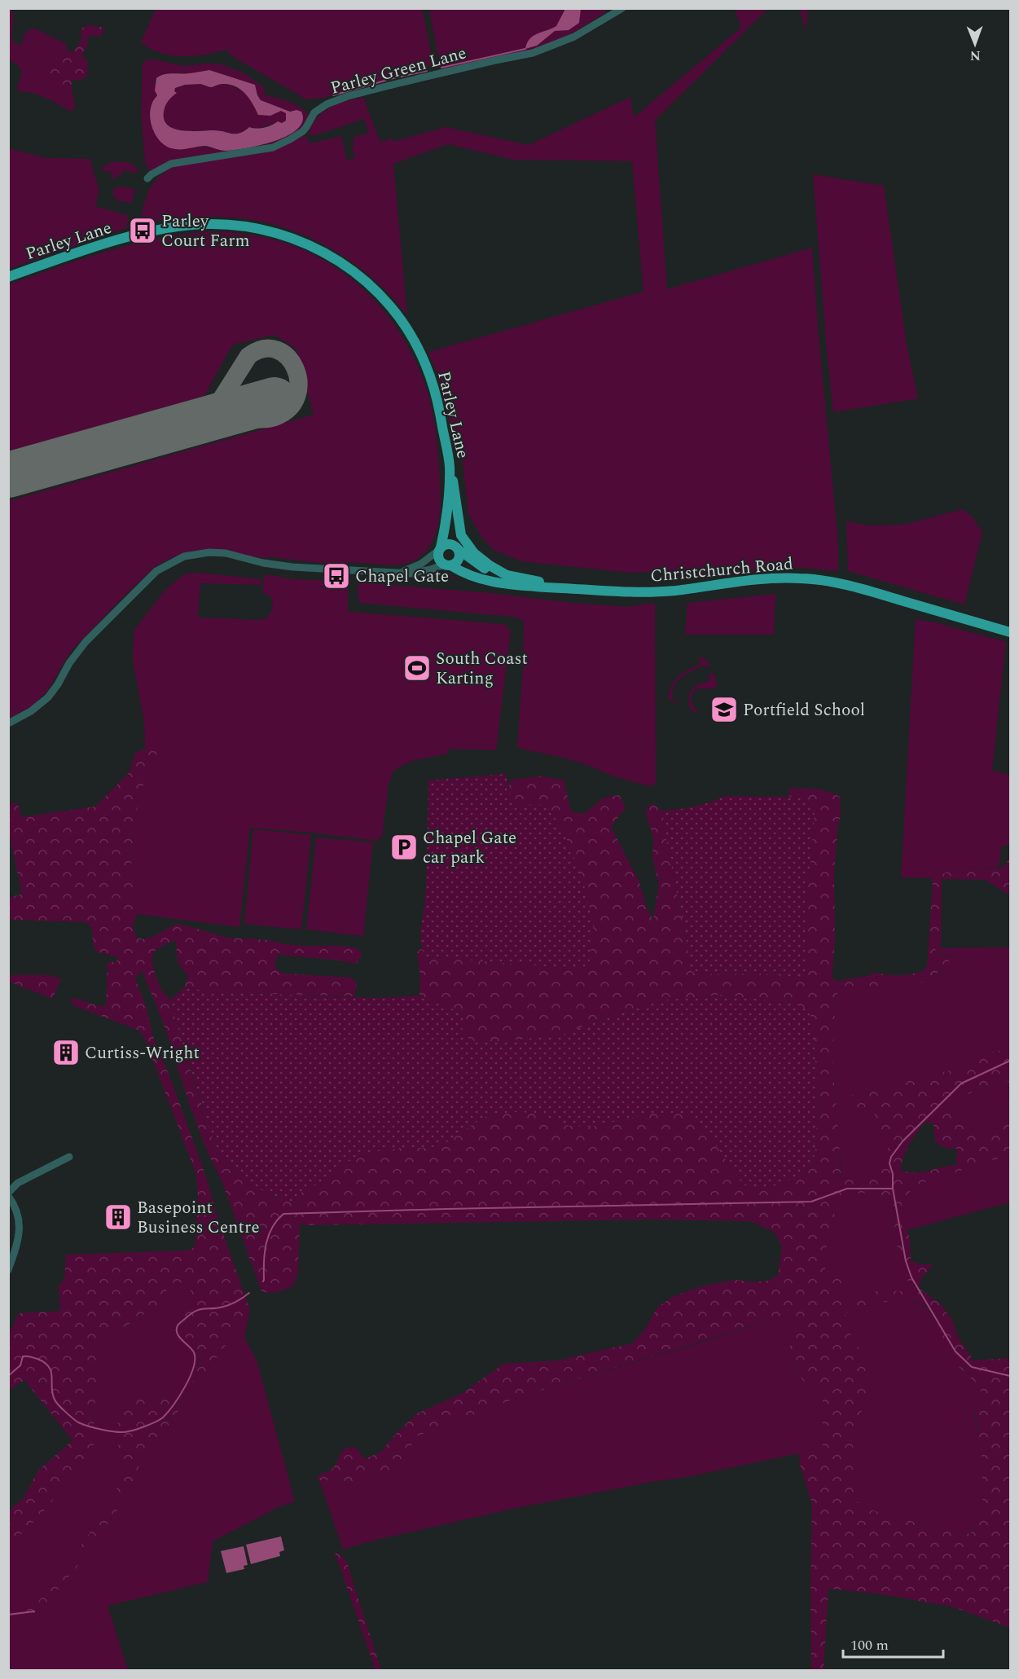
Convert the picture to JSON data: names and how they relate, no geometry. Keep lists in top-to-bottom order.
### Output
{
  "streets": {
    "main road": ["Parley Lane", "Christchurch Road"],
    "street": ["Parley Green Lane"]
  },
  "crossings": [
    ["Parley Lane", "Christchurch Road"]
  ],
  "places": {
    "bus stop": ["Parley Court Farm", "Chapel Gate"],
    "sports": ["South Coast Karting"],
    "school or university": ["Portfield School"],
    "parking": ["Chapel Gate car park"],
    "building": ["Curtiss-Wright", "Basepoint Business Centre"]
  },
  "scale_bar": "100 m",
  "north": "bottom"
}
